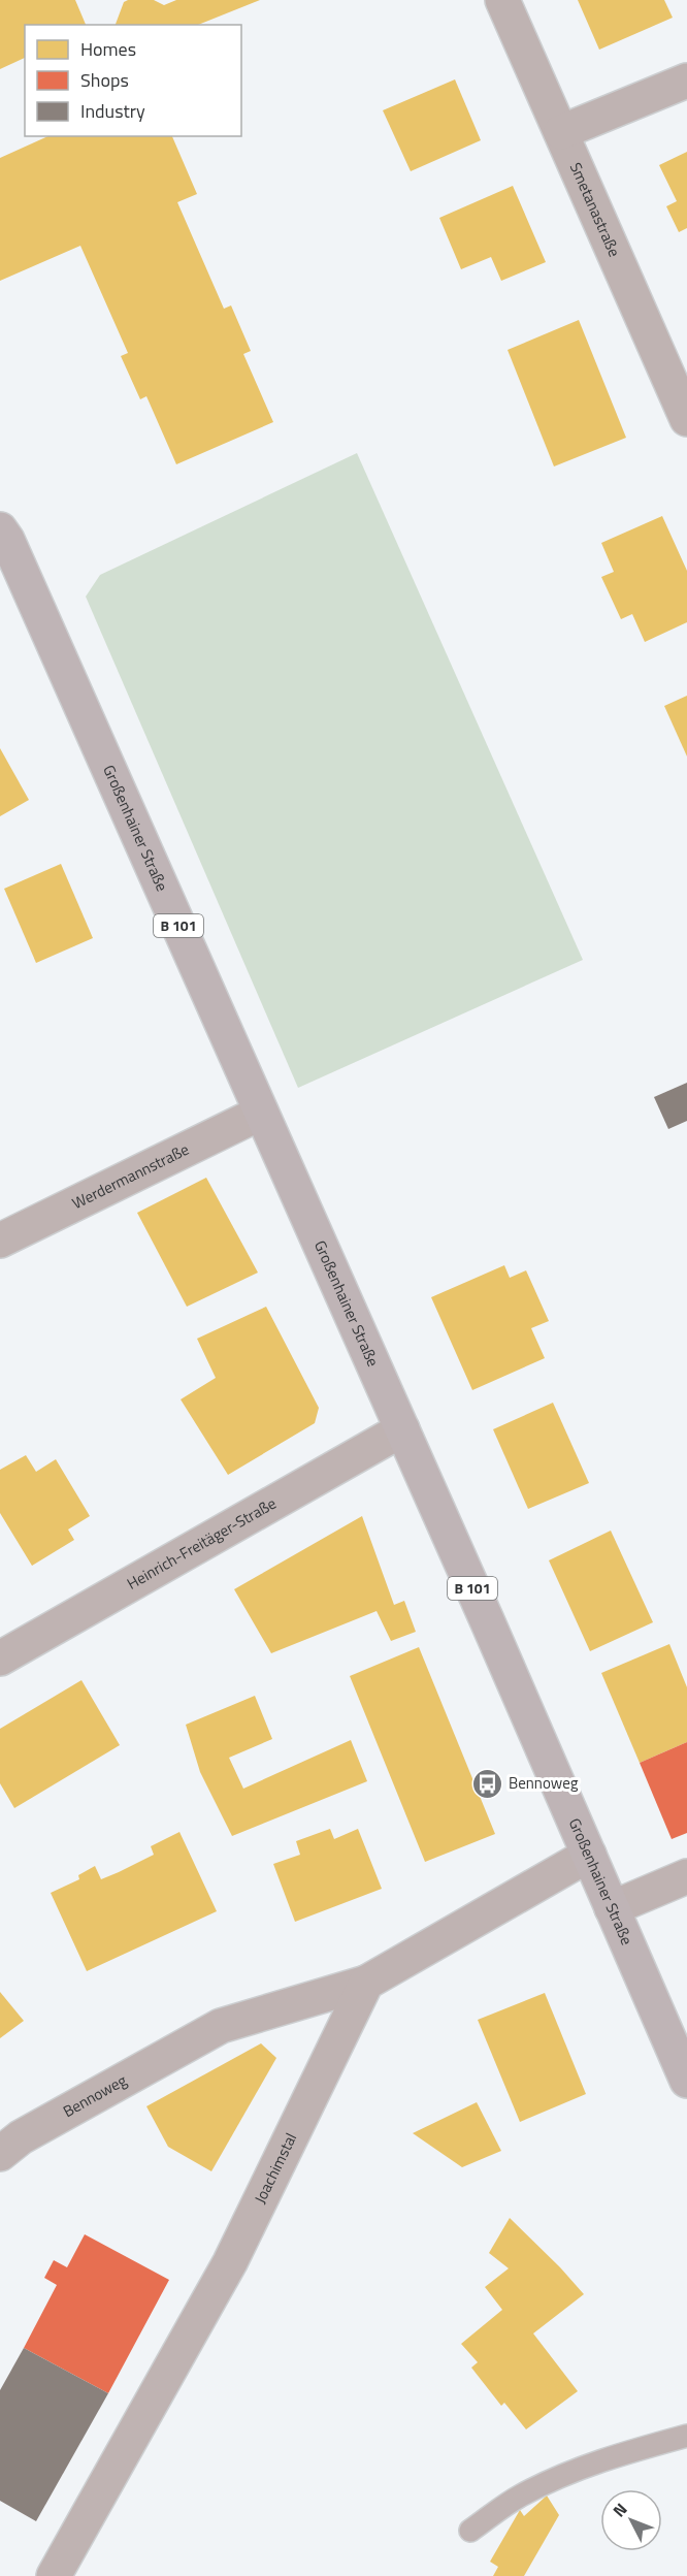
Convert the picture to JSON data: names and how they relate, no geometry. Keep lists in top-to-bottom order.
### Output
{
  "streets": {
    "main road": ["Großenhainer Straße", "B 101"],
    "street": [
      "Smetanastraße",
      "Werdermannstraße",
      "Heinrich-Freitäger-Straße",
      "Bennoweg",
      "Joachimstal"
    ]
  },
  "crossings": [
    ["Großenhainer Straße", "Werdermannstraße"],
    ["Großenhainer Straße", "Heinrich-Freitäger-Straße"],
    ["Bennoweg", "Joachimstal"]
  ],
  "places": {
    "bus stop": ["Bennoweg"]
  },
  "legend": ["Homes", "Shops", "Industry"],
  "north": "top left"
}
